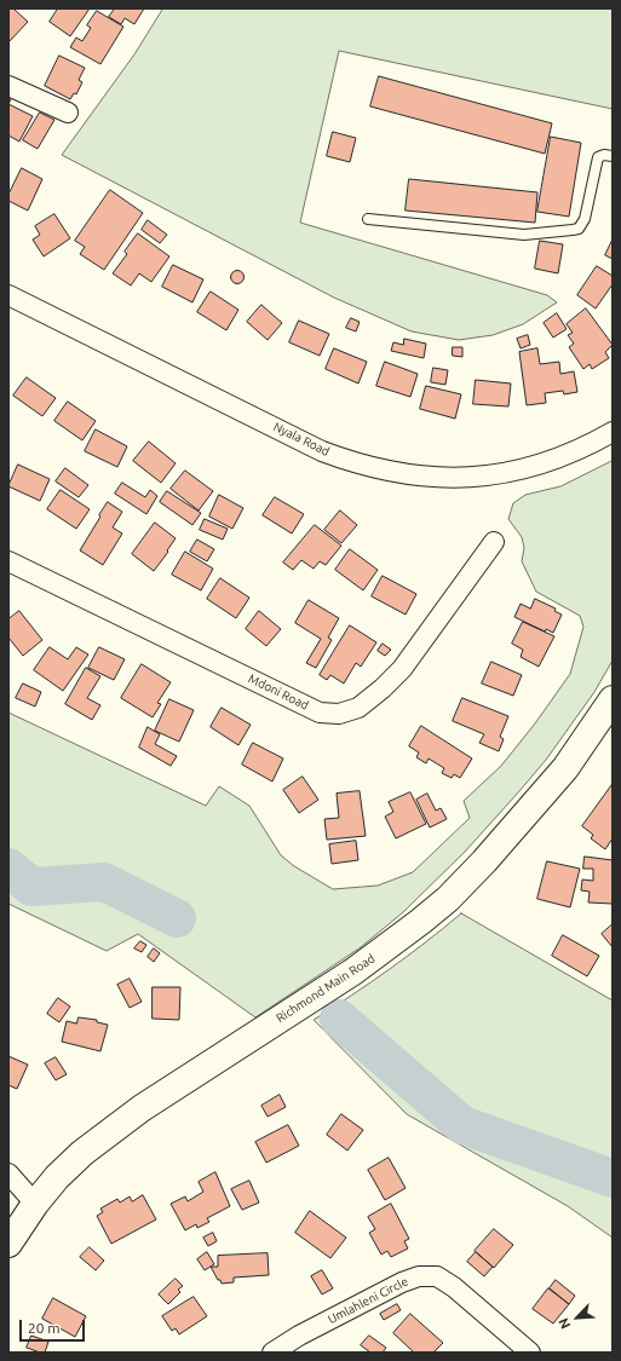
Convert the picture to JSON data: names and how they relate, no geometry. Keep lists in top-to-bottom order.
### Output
{
  "streets": {
    "main road": ["Richmond Main Road"],
    "street": ["Nyala Road", "Mdoni Road", "Umlahleni Circle"]
  },
  "scale_bar": "20 m",
  "north": "bottom left"
}
